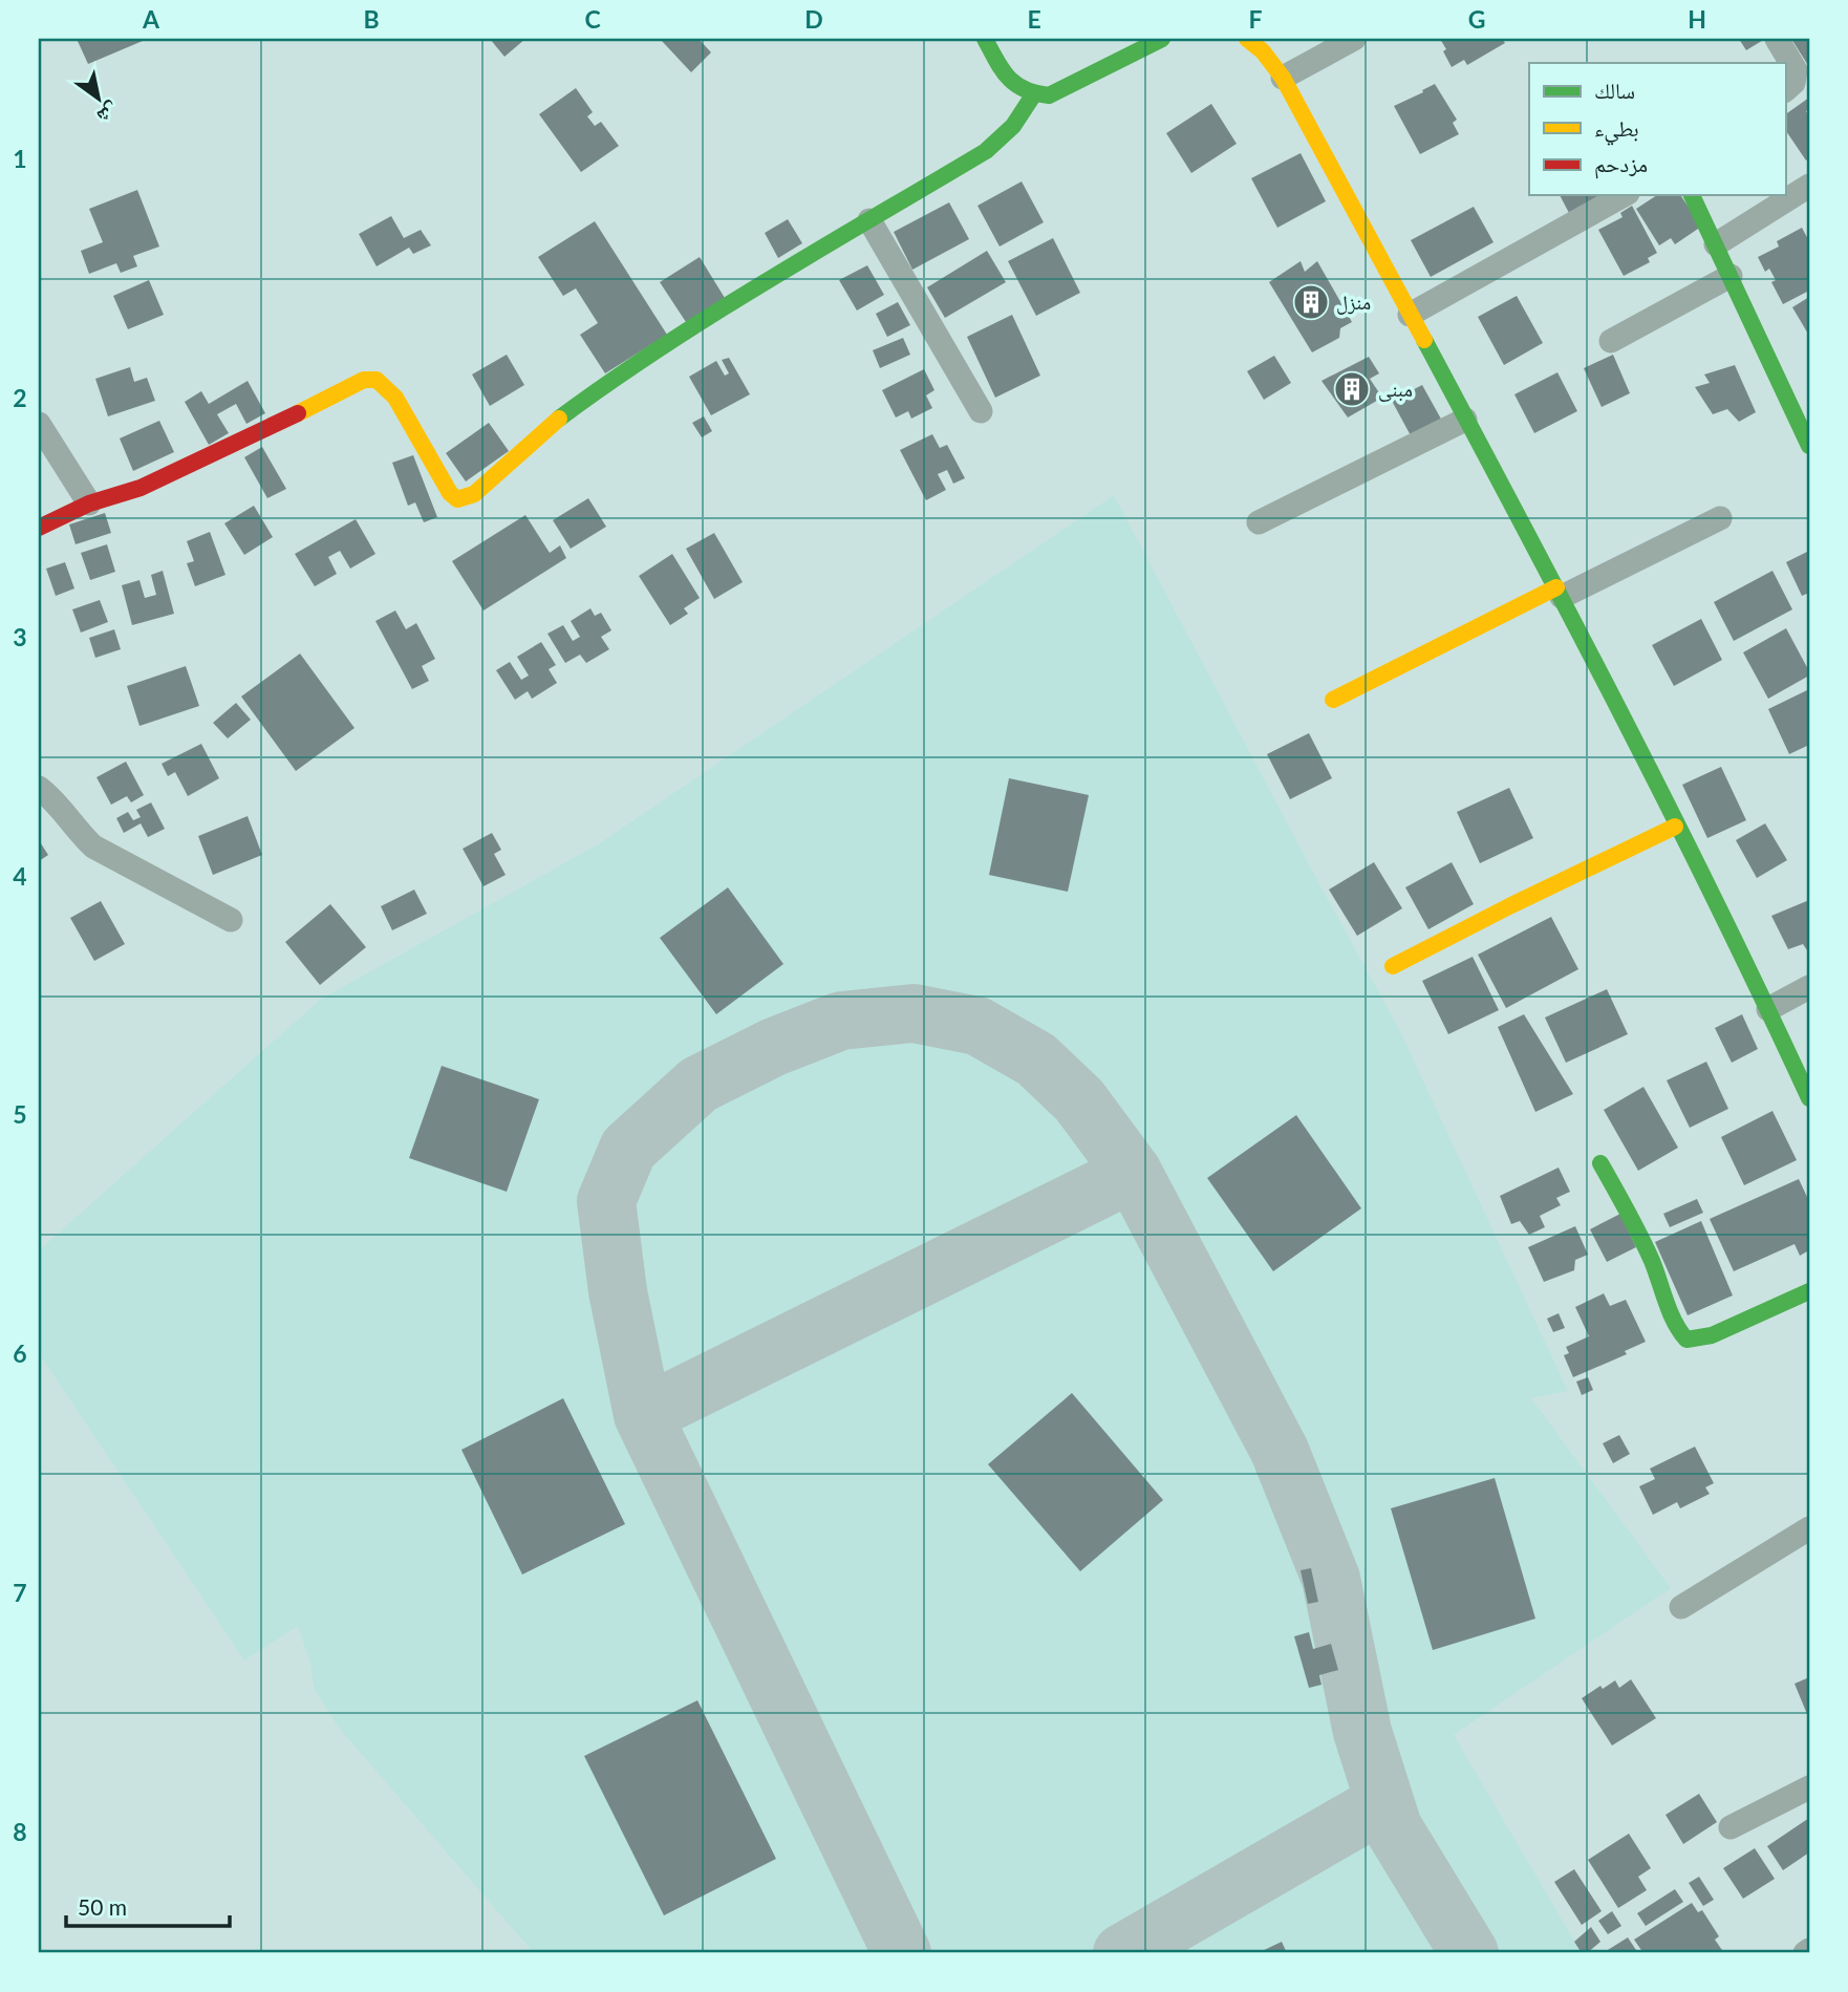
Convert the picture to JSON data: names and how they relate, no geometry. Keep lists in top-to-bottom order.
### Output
{
  "places": {
    "building": ["منزل", "مبنى"]
  },
  "legend": ["سالك", "بطيء", "مزدحم"],
  "scale_bar": "50 m",
  "north": "bottom right",
  "grid": {
    "columns": [
      "A",
      "B",
      "C",
      "D",
      "E",
      "F",
      "G",
      "H"
    ],
    "rows": [
      "1",
      "2",
      "3",
      "4",
      "5",
      "6",
      "7",
      "8"
    ]
  }
}
